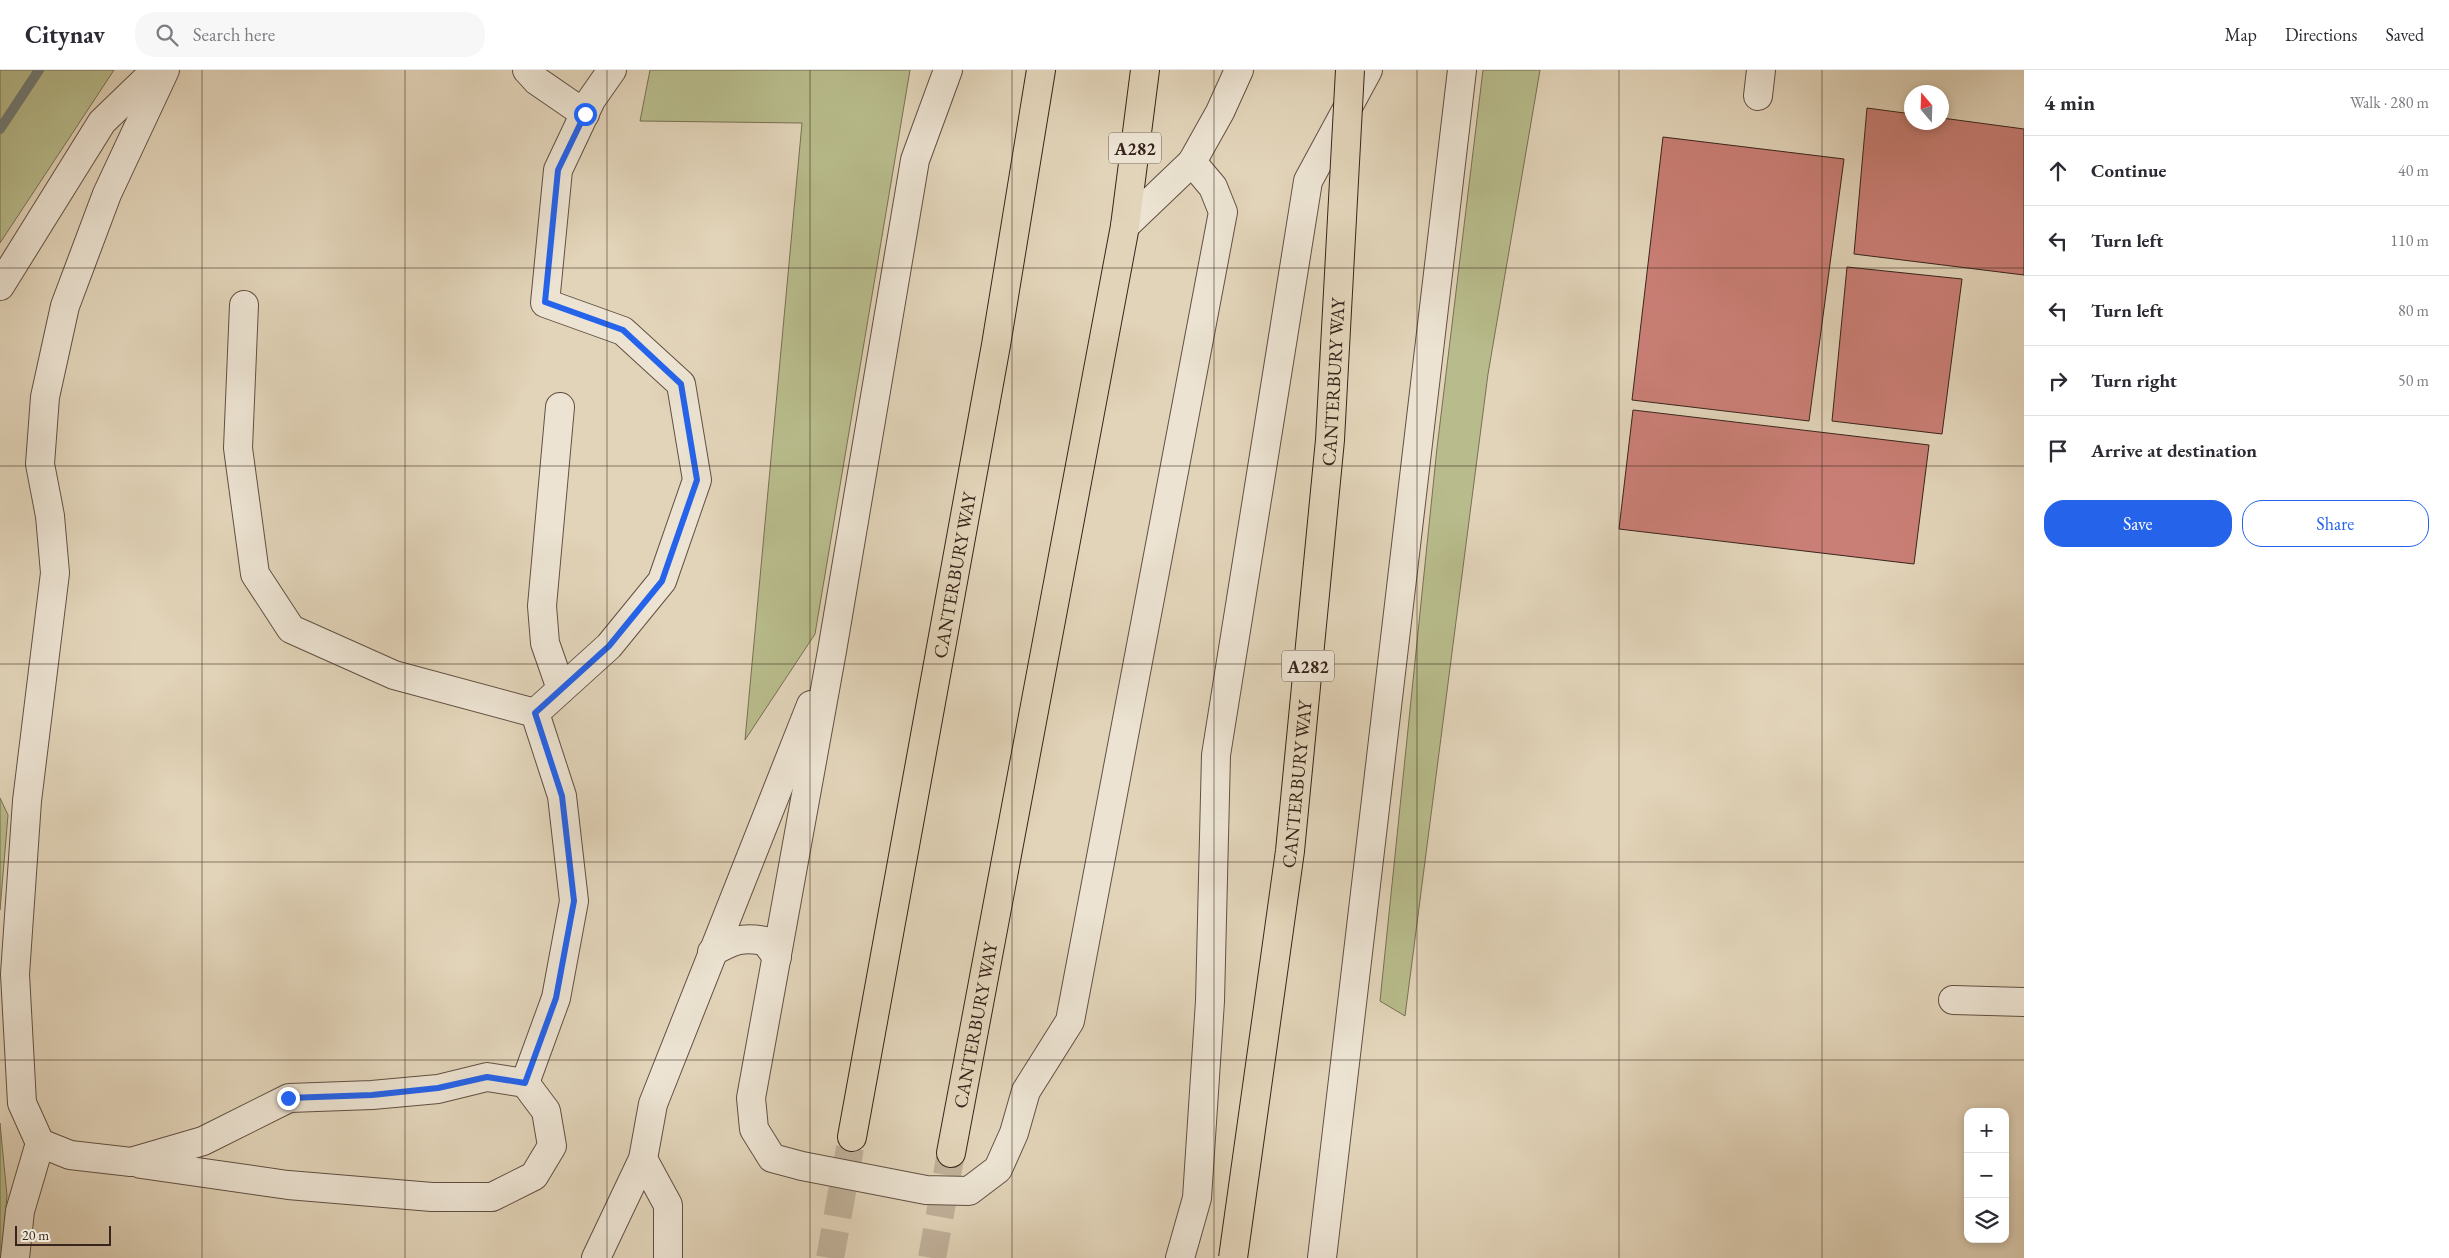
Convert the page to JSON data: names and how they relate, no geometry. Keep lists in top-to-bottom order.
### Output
{
  "streets": {
    "highway": ["A282", "CANTERBURY WAY"]
  },
  "scale_bar": "20 m",
  "north": "top",
  "page": {
    "header": "Citynav",
    "search": "Search here",
    "nav": ["Map", "Directions", "Saved"],
    "heading": ["4 min", "Walk · 280 m"],
    "list": [
      ["Continue", "40 m"],
      ["Turn left", "110 m"],
      ["Turn left", "80 m"],
      ["Turn right", "50 m"],
      "Arrive at destination"
    ],
    "buttons": ["Save", "Share"],
    "map_buttons": ["+", "−"],
    "scale": "20 m"
  }
}
